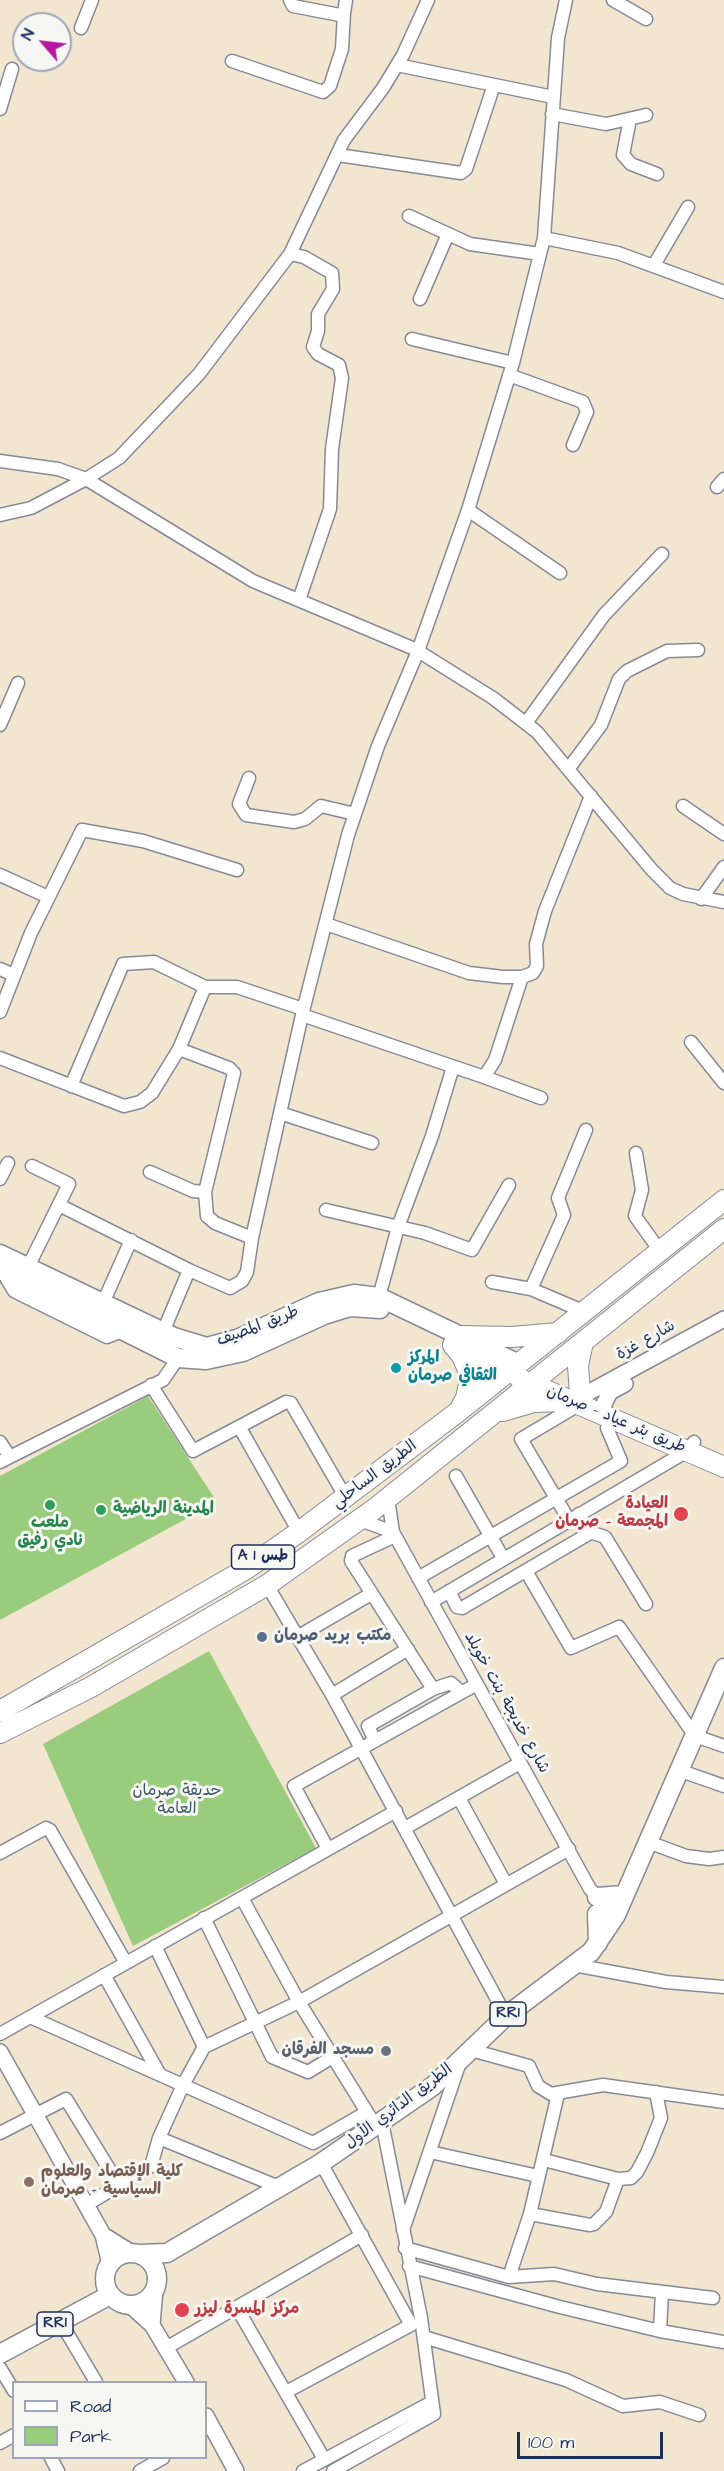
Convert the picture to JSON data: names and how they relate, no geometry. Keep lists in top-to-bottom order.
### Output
{
  "streets": {
    "highway": ["طريق بئر عياد - صرمان", "الطريق الساحلي", "A 1 طس"],
    "main road": ["طريق المصيف", "RR1", "الطريق الدائري الأول"],
    "street": ["شارع غزة", "شارع خديجة بنت خويلد"]
  },
  "crossings": [
    ["طريق المصيف", "طريق بئر عياد - صرمان"],
    ["طريق المصيف", "الطريق الساحلي"],
    ["شارع غزة", "طريق بئر عياد - صرمان"],
    ["طريق بئر عياد - صرمان", "الطريق الساحلي"],
    ["شارع خديجة بنت خويلد", "الطريق الدائري الأول"]
  ],
  "parks": ["حديقة صرمان العامة"],
  "places": [
    "المركز الثقافي صرمان",
    "ملعب نادي رفيق",
    "المدينة الرياضية",
    "العيادة المجمعة - صرمان",
    "مكتب بريد صرمان",
    "مسجد الفرقان",
    "كلية الإقتصاد والعلوم السياسية - صرمان",
    "مركز المسرة ليزر"
  ],
  "legend": ["Road", "Park"],
  "scale_bar": "100 m",
  "north": "top left"
}
